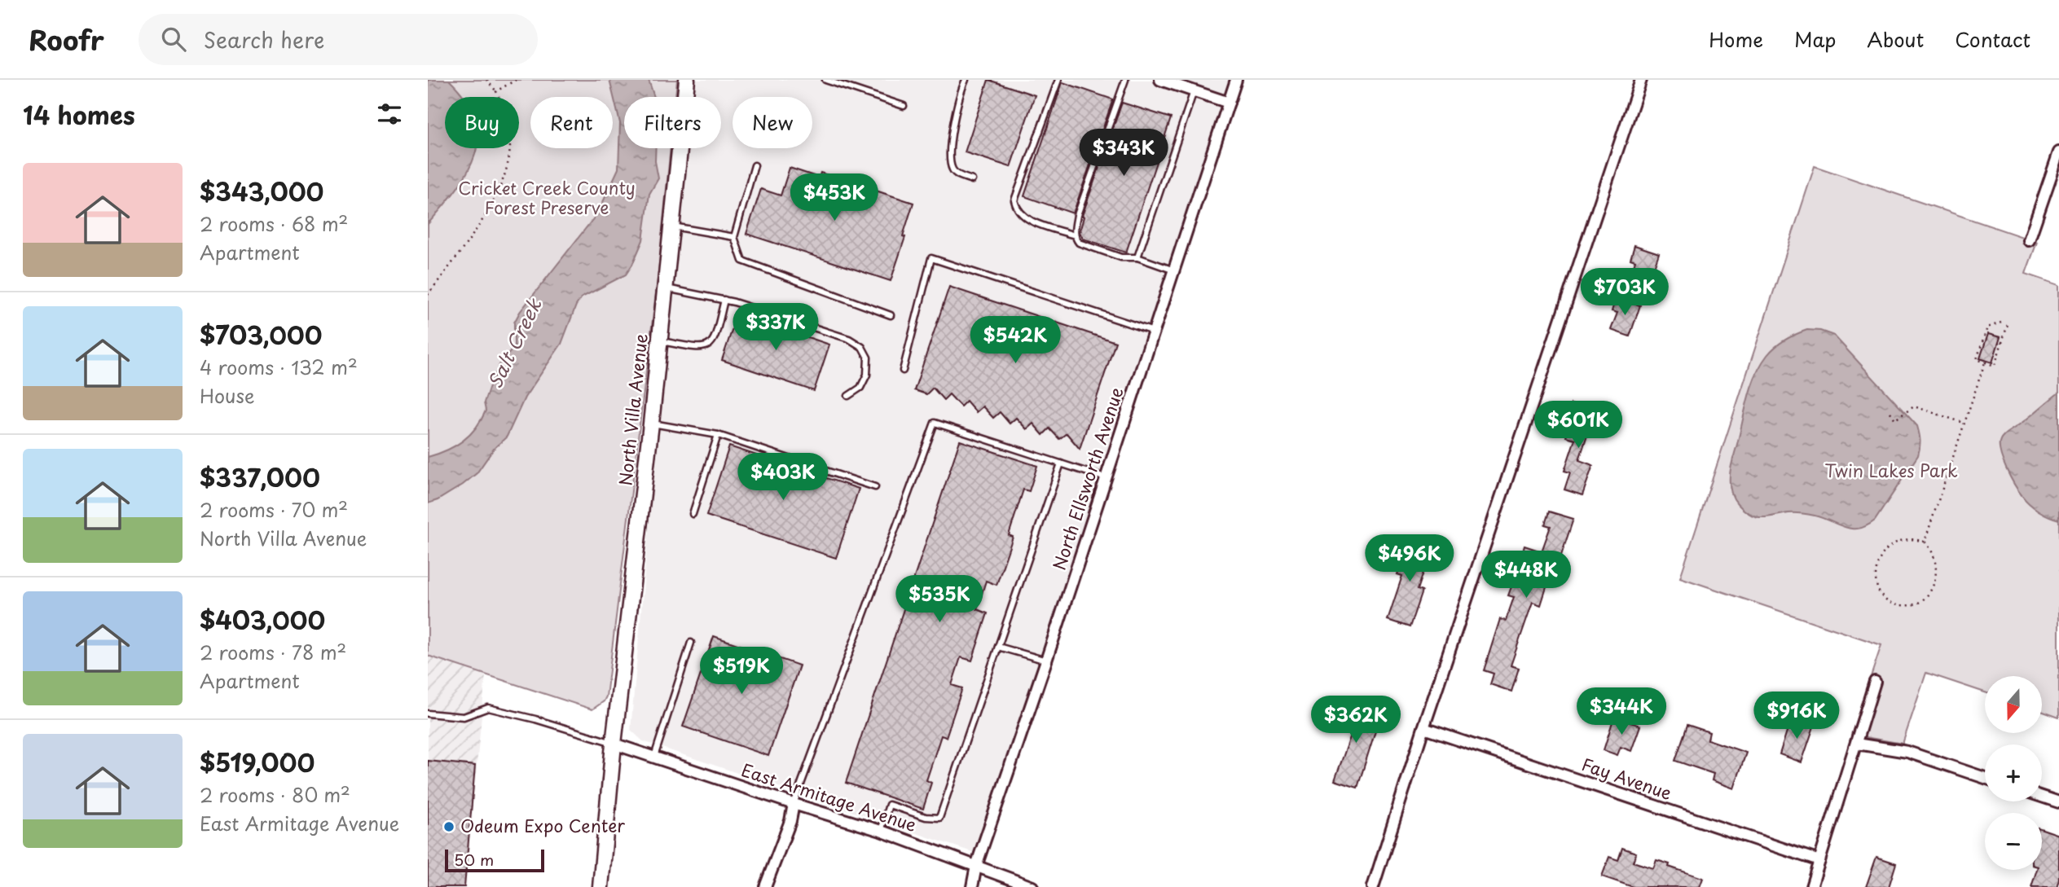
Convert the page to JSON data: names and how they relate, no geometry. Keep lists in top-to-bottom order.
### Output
{
  "streets": {
    "main road": ["North Villa Avenue"],
    "street": ["North Ellsworth Avenue", "Fay Avenue", "East Armitage Avenue"]
  },
  "crossings": [
    ["North Villa Avenue", "East Armitage Avenue"],
    ["North Ellsworth Avenue", "East Armitage Avenue"]
  ],
  "water": ["Salt Creek"],
  "parks": ["Cricket Creek County Forest Preserve", "Twin Lakes Park"],
  "places": ["Odeum Expo Center"],
  "scale_bar": "50 m",
  "north": "bottom",
  "page": {
    "header": "Roofr",
    "search": "Search here",
    "nav": [
      "Home",
      "Map",
      "About",
      "Contact"
    ],
    "heading": "14 homes",
    "chip": [
      "Buy",
      "Rent",
      "Filters",
      "New"
    ],
    "price": [
      "$343K",
      "$453K",
      "$703K",
      "$337K",
      "$542K",
      "$601K",
      "$403K",
      "$496K",
      "$448K",
      "$535K",
      "$519K",
      "$344K",
      "$916K",
      "$362K"
    ],
    "list": [
      {
        "name": "$343,000",
        "note": "2 rooms · 68 m² · Apartment"
      },
      {
        "name": "$703,000",
        "note": "4 rooms · 132 m² · House"
      },
      {
        "name": "$337,000",
        "note": "2 rooms · 70 m² · North Villa Avenue"
      },
      {
        "name": "$403,000",
        "note": "2 rooms · 78 m² · Apartment"
      },
      {
        "name": "$519,000",
        "note": "2 rooms · 80 m² · East Armitage Avenue"
      }
    ],
    "map_buttons": ["+", "−"],
    "scale": "50 m"
  }
}
